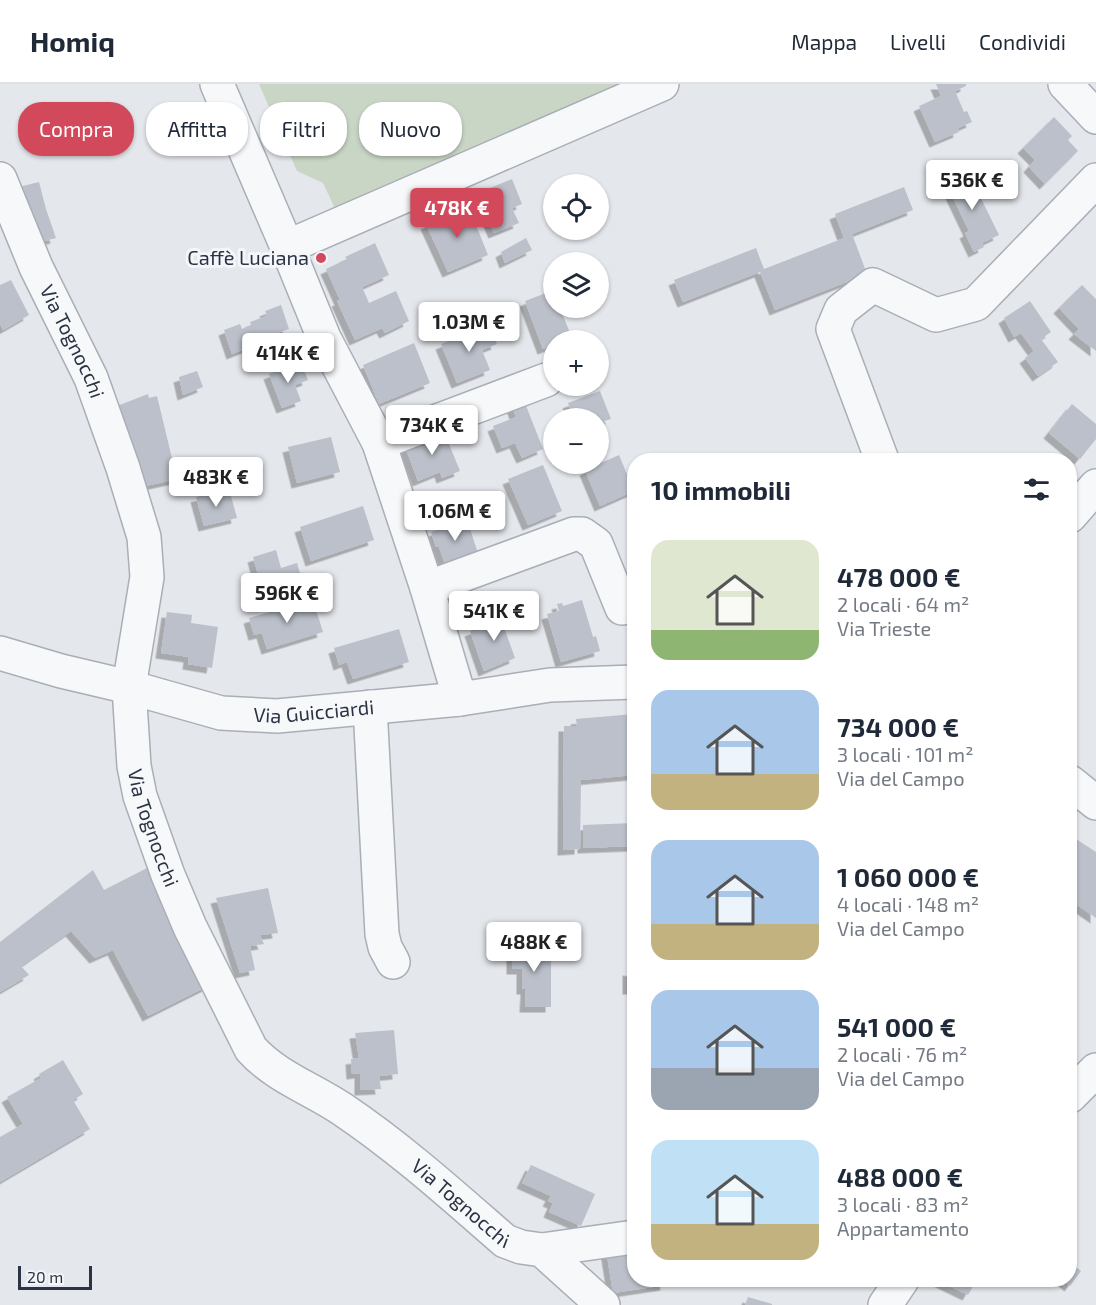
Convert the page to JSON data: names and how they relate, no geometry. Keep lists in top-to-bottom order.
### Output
{
  "streets": {
    "street": ["Via Tognocchi", "Via Guicciardi"]
  },
  "crossings": [
    ["Via Tognocchi", "Via Guicciardi"]
  ],
  "places": ["Caffè Luciana"],
  "scale_bar": "20 m",
  "page": {
    "header": "Homiq",
    "nav": ["Mappa", "Livelli", "Condividi"],
    "chip": [
      "Compra",
      "Affitta",
      "Filtri",
      "Nuovo"
    ],
    "price": [
      "536K €",
      "478K €",
      "1.03M €",
      "414K €",
      "734K €",
      "483K €",
      "1.06M €",
      "596K €",
      "541K €",
      "488K €"
    ],
    "map_buttons": ["+", "−"],
    "heading": "10 immobili",
    "list": [
      {
        "name": "478 000 €",
        "note": "2 locali · 64 m² · Via Trieste"
      },
      {
        "name": "734 000 €",
        "note": "3 locali · 101 m² · Via del Campo"
      },
      {
        "name": "1 060 000 €",
        "note": "4 locali · 148 m² · Via del Campo"
      },
      {
        "name": "541 000 €",
        "note": "2 locali · 76 m² · Via del Campo"
      },
      {
        "name": "488 000 €",
        "note": "3 locali · 83 m² · Appartamento"
      }
    ],
    "scale": "20 m"
  }
}
